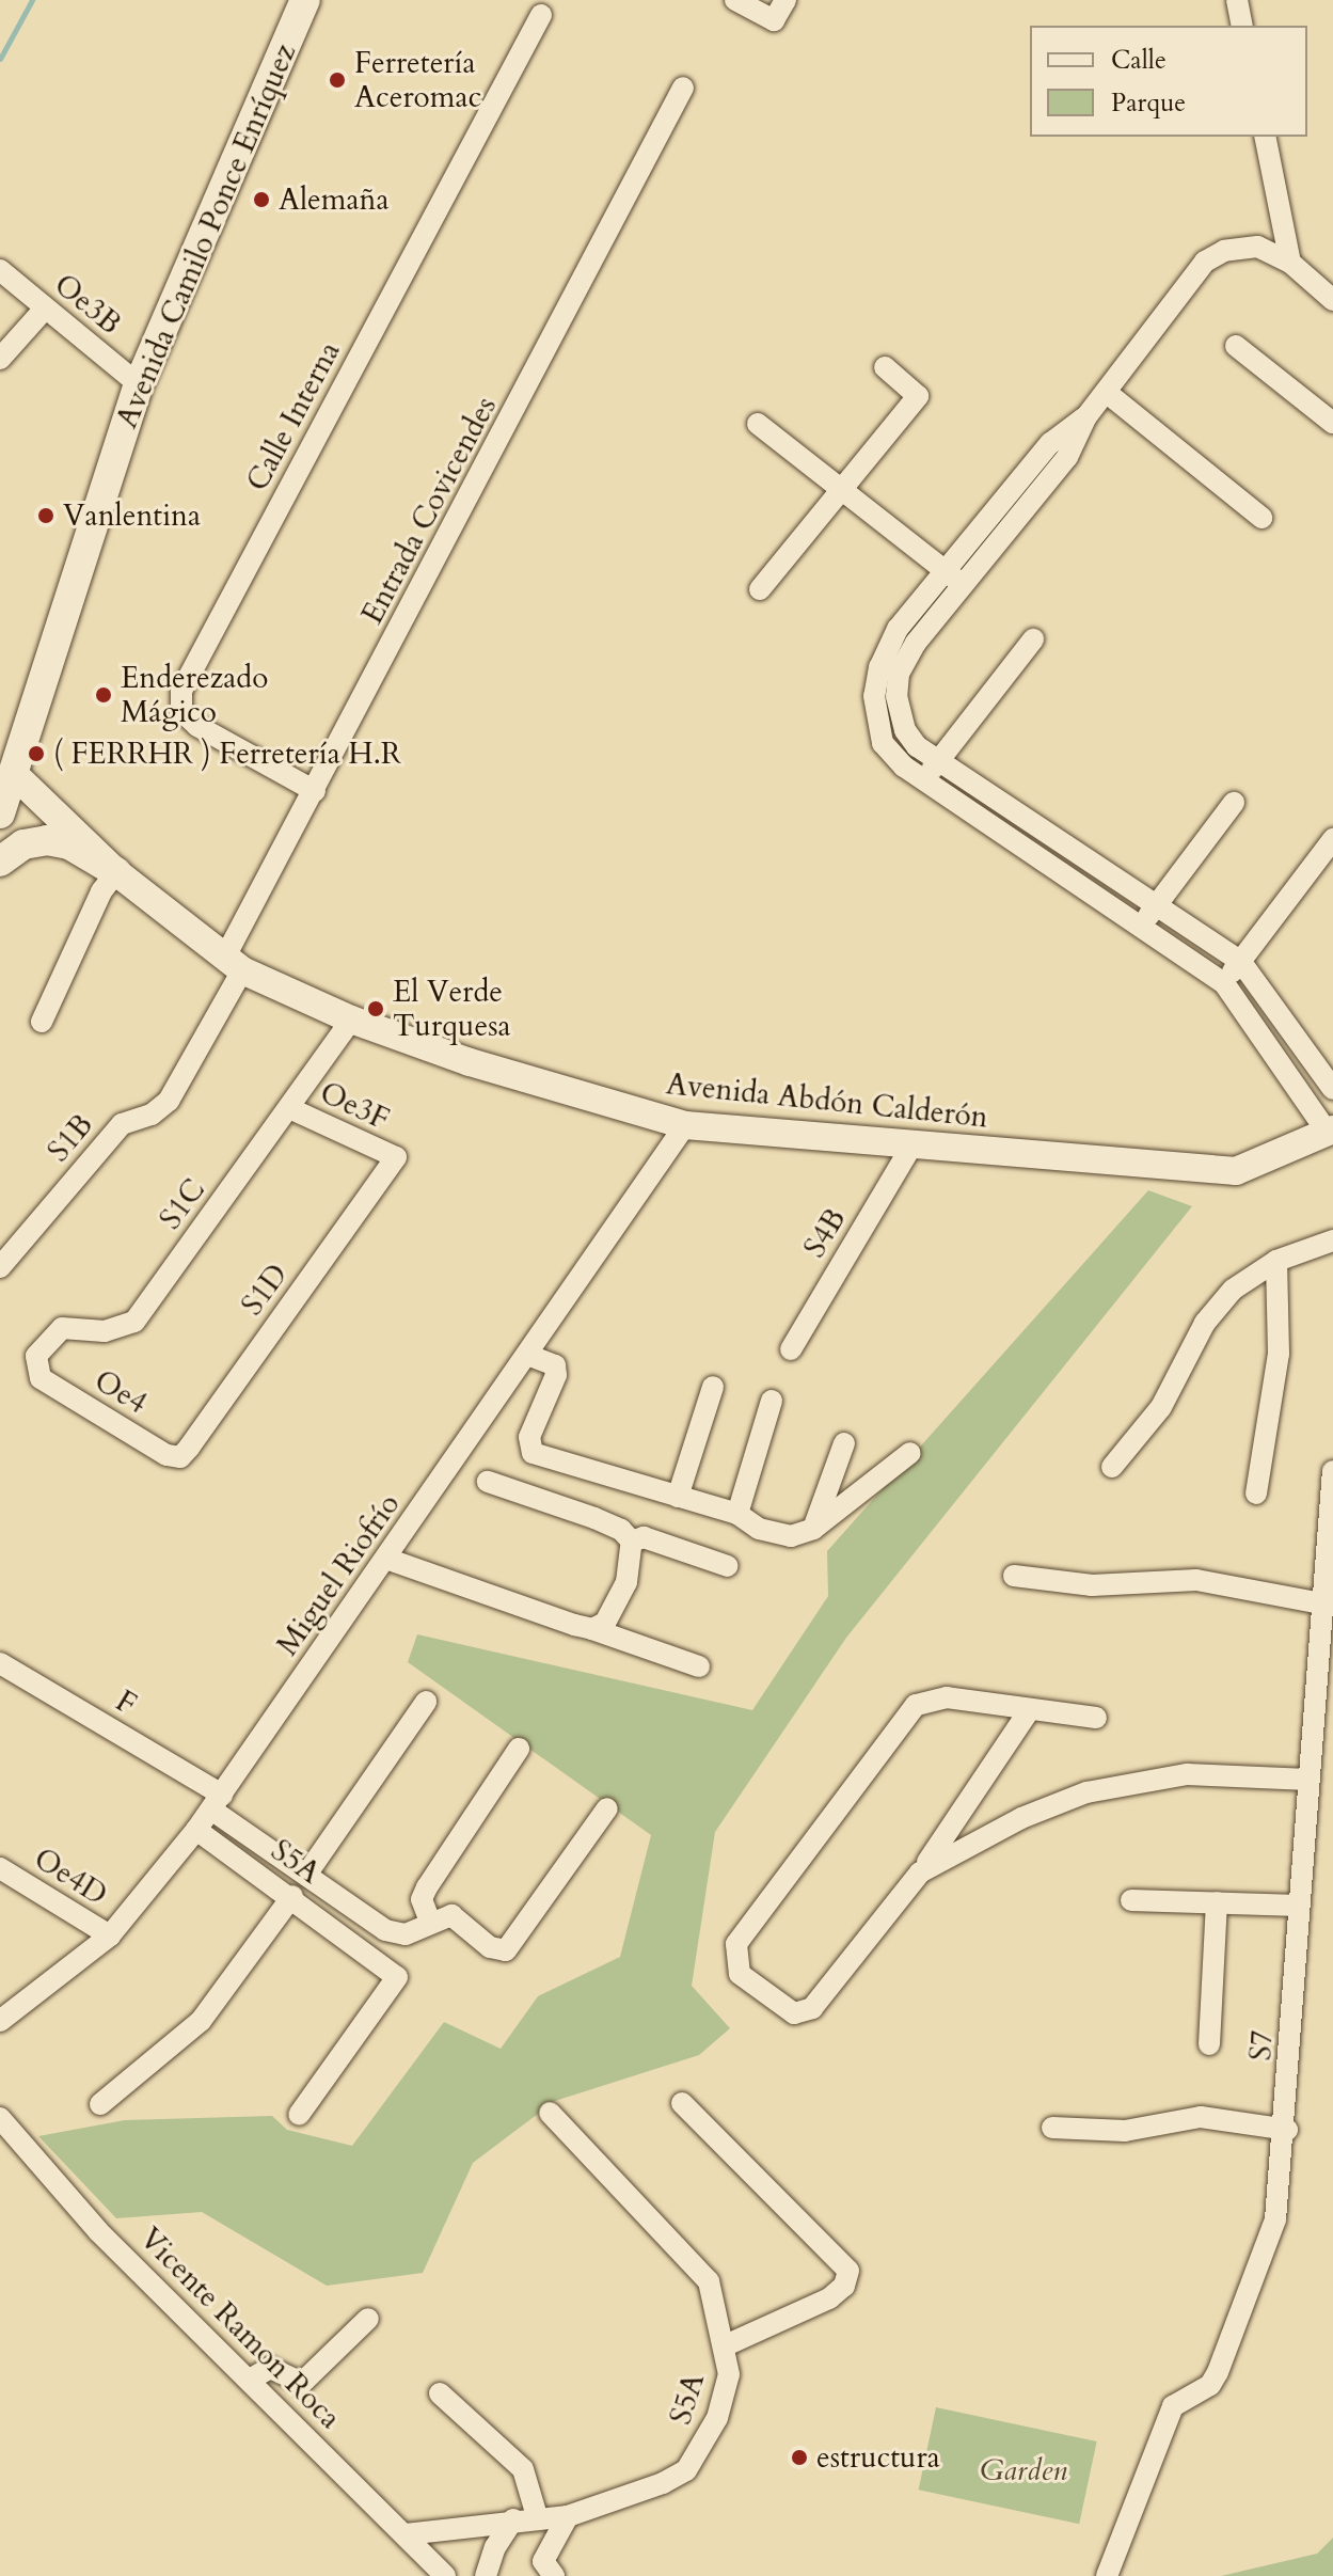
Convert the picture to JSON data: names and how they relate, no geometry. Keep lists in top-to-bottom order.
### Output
{
  "streets": {
    "main road": ["Avenida Camilo Ponce Enríquez"],
    "street": [
      "Oe3B",
      "Calle Interna",
      "Entrada Covicendes",
      "Avenida Abdón Calderón",
      "Oe3F",
      "S1B",
      "S1C",
      "S4B",
      "S1D",
      "Oe4",
      "Miguel Riofrío",
      "F",
      "S5A",
      "Oe4D",
      "S7",
      "Vicente Ramon Roca"
    ]
  },
  "crossings": [
    ["Avenida Camilo Ponce Enríquez", "Oe3B"],
    ["Avenida Camilo Ponce Enríquez", "Avenida Abdón Calderón"],
    ["Calle Interna", "Entrada Covicendes"],
    ["Entrada Covicendes", "Avenida Abdón Calderón"],
    ["Entrada Covicendes", "S1B"],
    ["Avenida Abdón Calderón", "S1B"],
    ["Avenida Abdón Calderón", "S1C"],
    ["Avenida Abdón Calderón", "S4B"],
    ["Avenida Abdón Calderón", "Miguel Riofrío"],
    ["Oe3F", "S1C"],
    ["Oe3F", "S1D"],
    ["S1C", "Oe4"],
    ["S1D", "Oe4"],
    ["Miguel Riofrío", "F"],
    ["Miguel Riofrío", "S5A"],
    ["Miguel Riofrío", "Oe4D"],
    ["S5A", "Vicente Ramon Roca"]
  ],
  "parks": ["Garden"],
  "places": [
    "Ferretería Aceromac",
    "Alemaña",
    "Vanlentina",
    "Enderezado Mágico",
    "( FERRHR ) Ferretería H.R",
    "El Verde Turquesa",
    "estructura"
  ],
  "legend": ["Calle", "Parque"]
}
